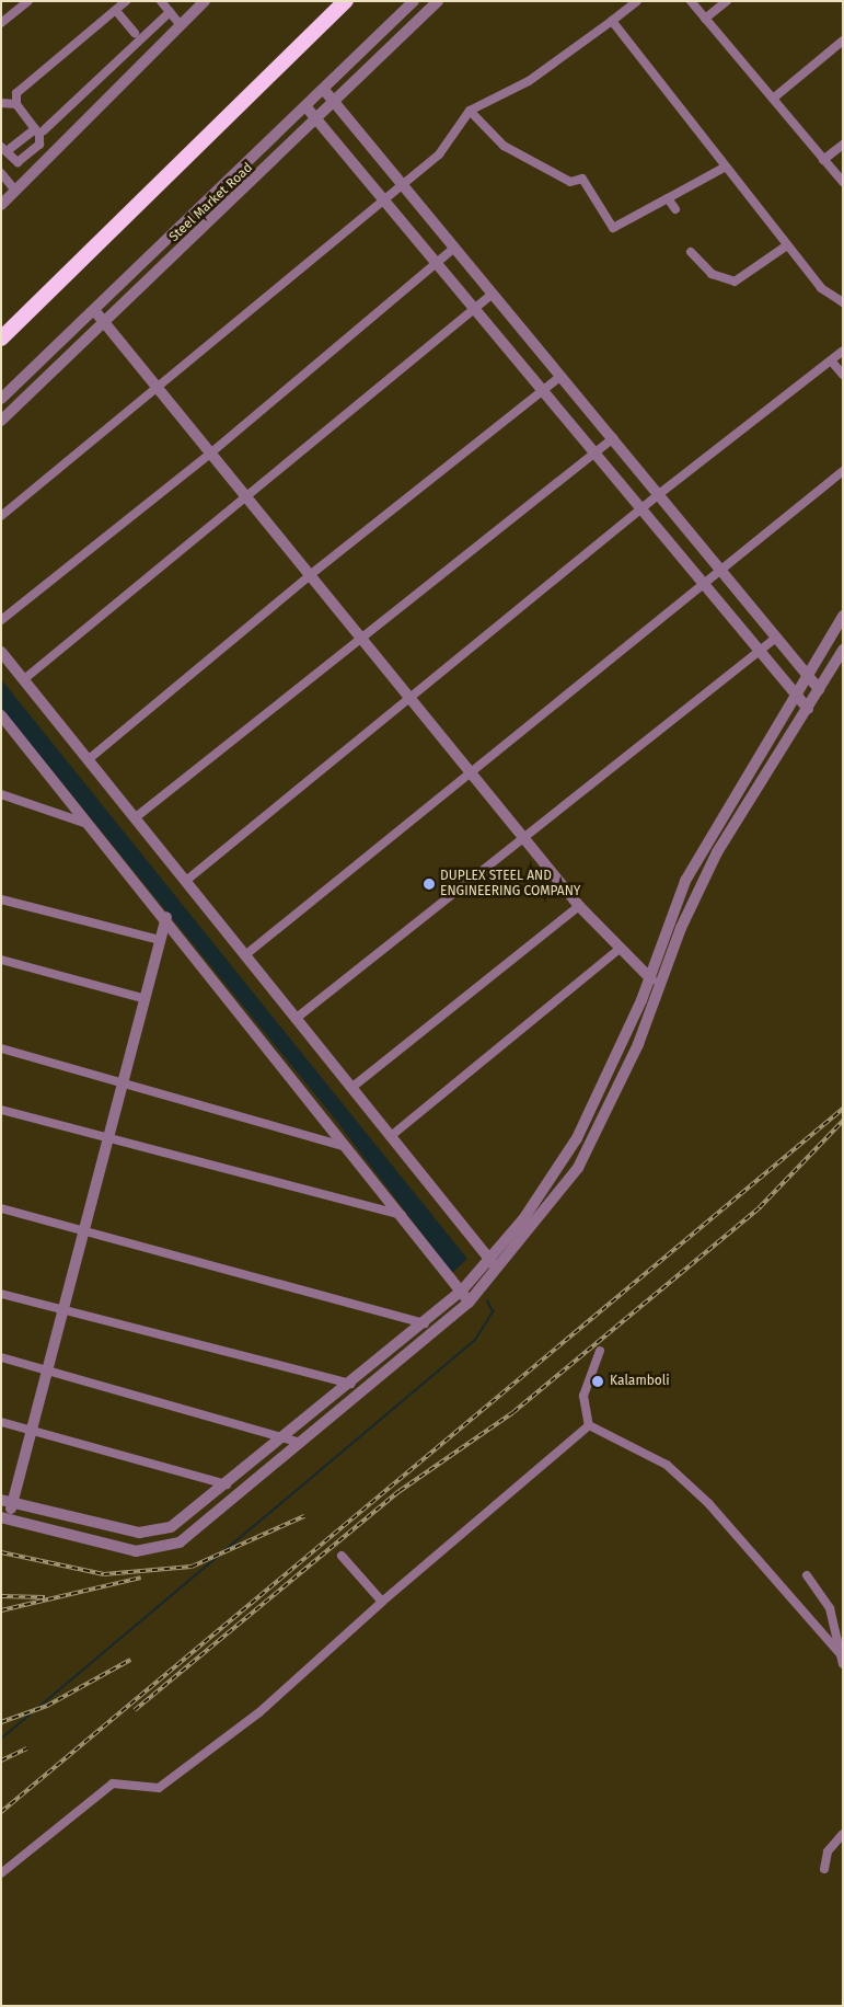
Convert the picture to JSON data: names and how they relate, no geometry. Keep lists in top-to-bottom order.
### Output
{
  "streets": {
    "street": ["Steel Market Road"]
  },
  "places": ["DUPLEX STEEL AND ENGINEERING COMPANY", "Kalamboli"]
}
